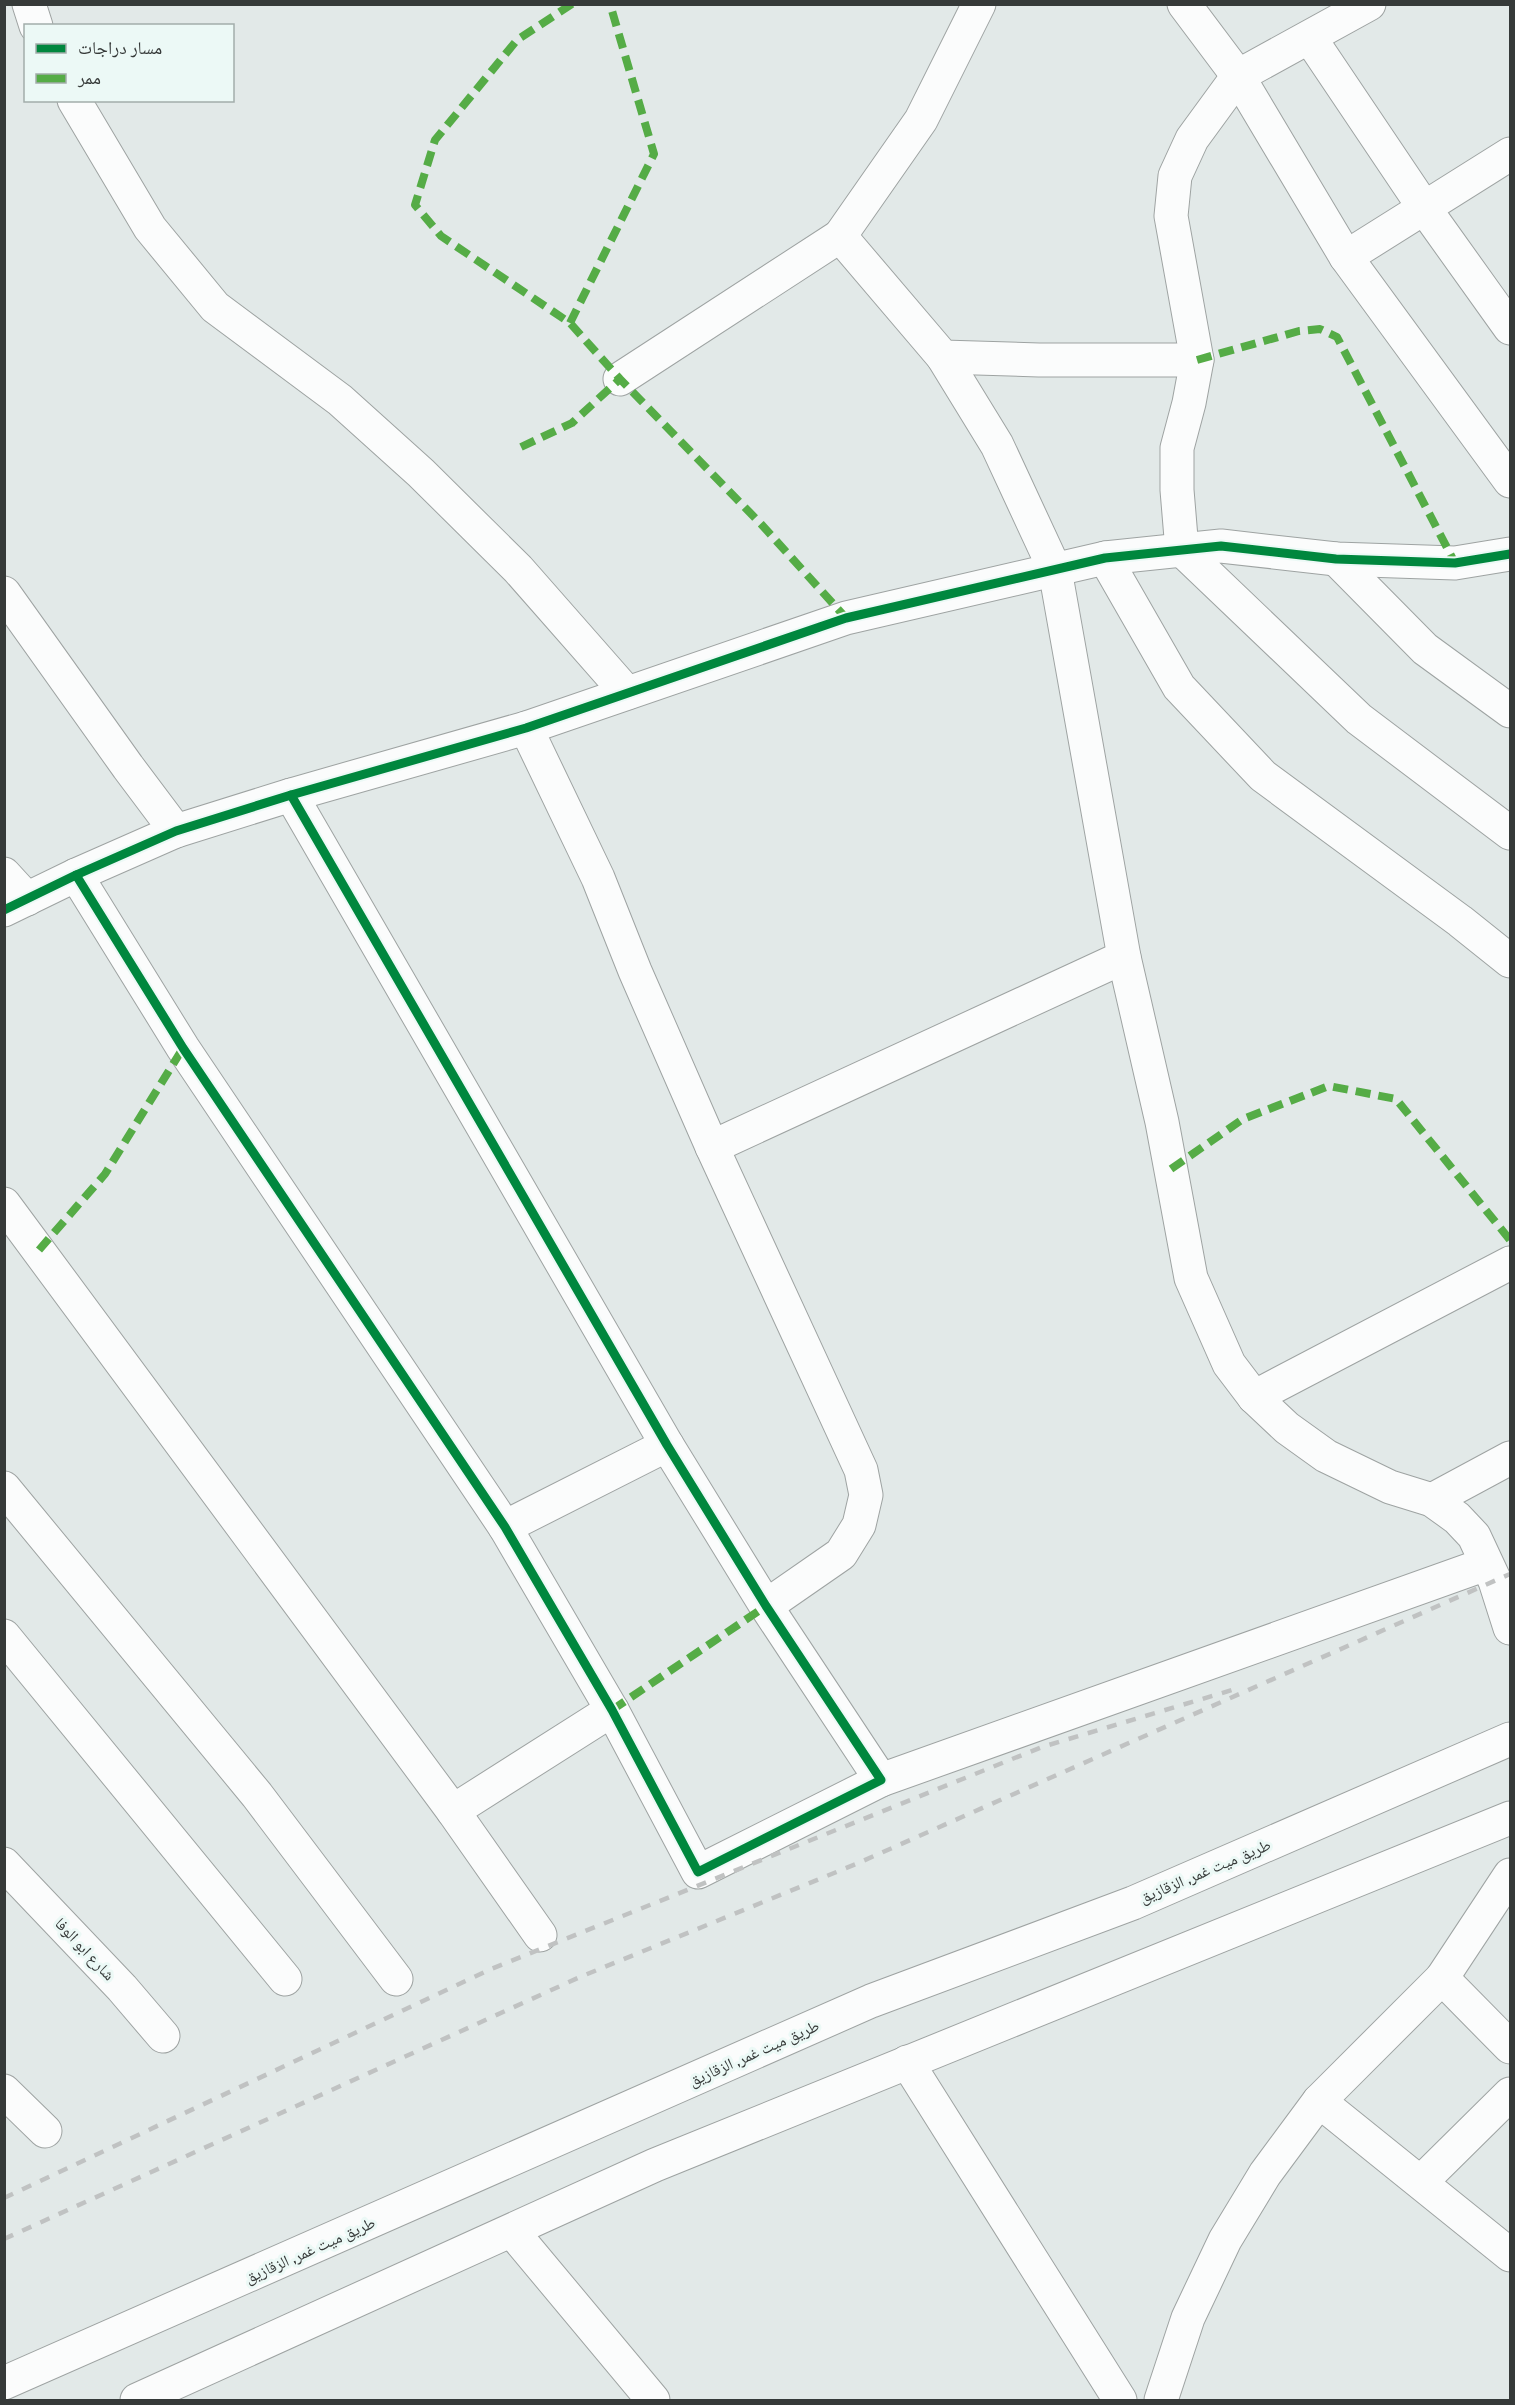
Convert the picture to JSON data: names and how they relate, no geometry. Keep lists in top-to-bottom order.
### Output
{
  "streets": {
    "main road": ["طريق ميت غمر, الزقازيق", "شارع ابو الوفا"]
  },
  "legend": ["مسار دراجات", "ممر"]
}
